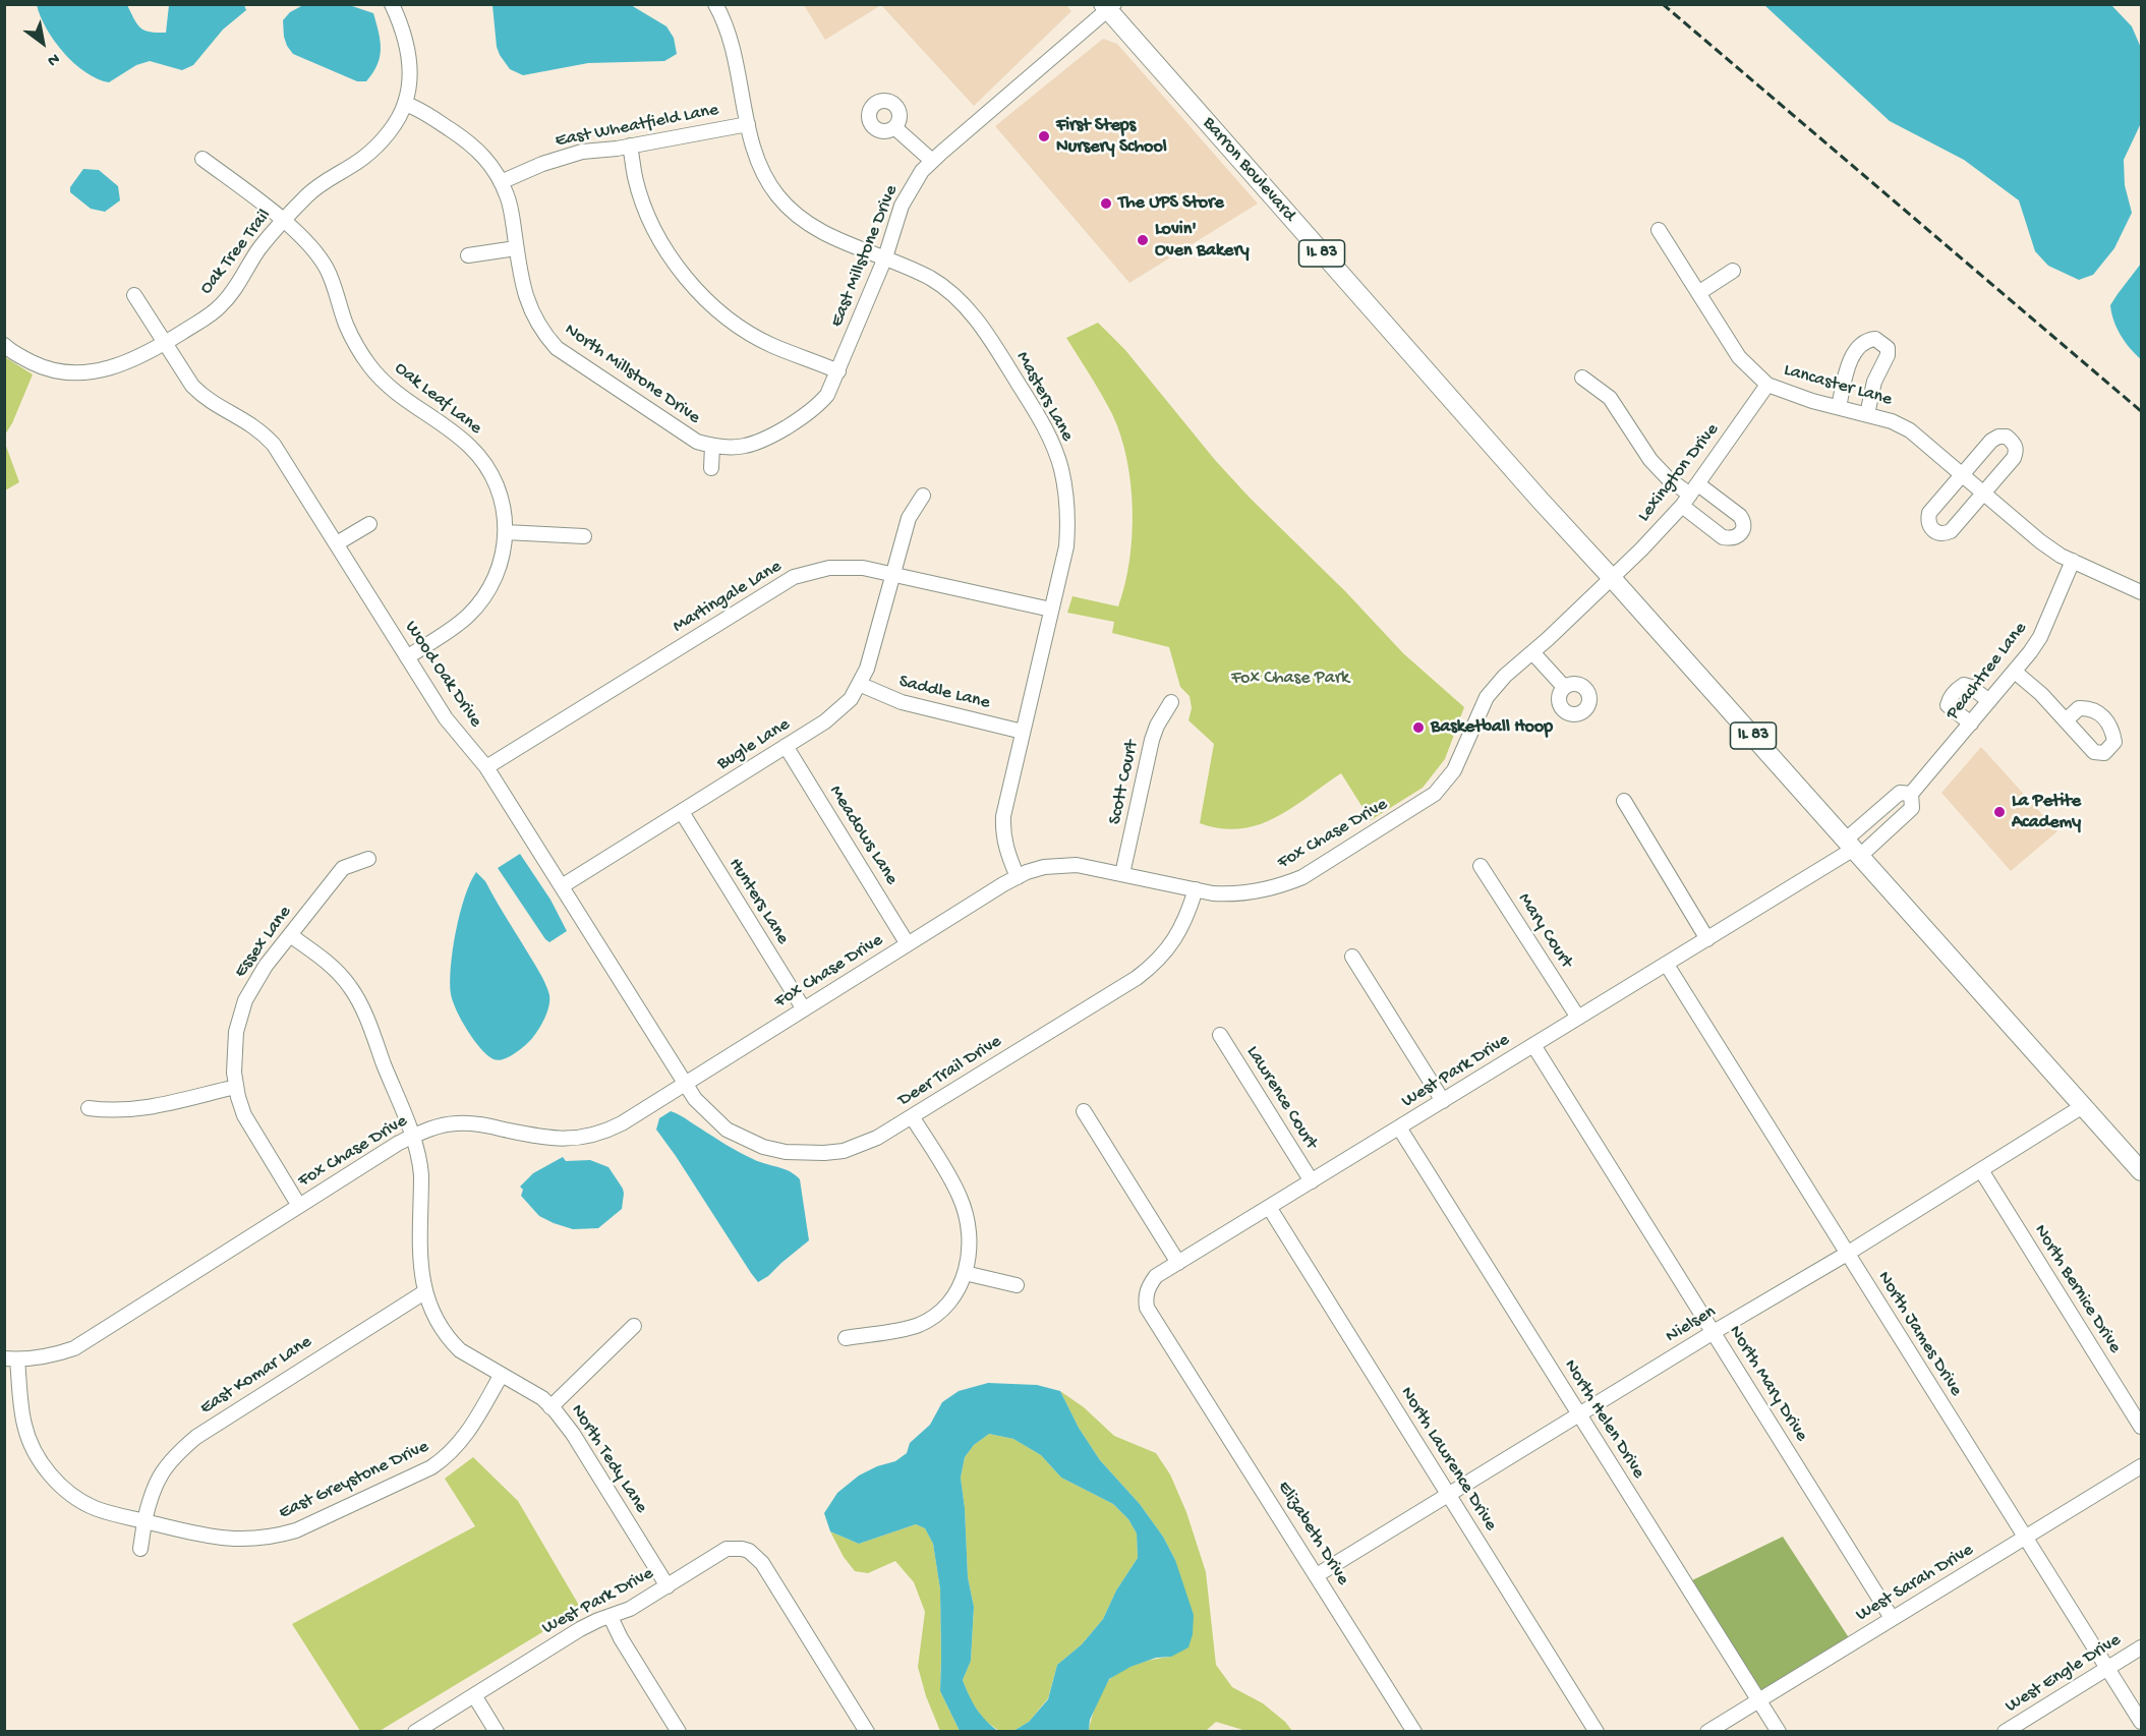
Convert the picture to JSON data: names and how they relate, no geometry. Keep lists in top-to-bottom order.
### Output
{
  "streets": {
    "main road": ["Barron Boulevard", "IL 83"],
    "street": [
      "East Wheatfield Lane",
      "Oak Tree Trail",
      "East Millstone Drive",
      "North Millstone Drive",
      "Lancaster Lane",
      "Masters Lane",
      "Oak Leaf Lane",
      "Lexington Drive",
      "Martingale Lane",
      "Peachtree Lane",
      "Wood Oak Drive",
      "Saddle Lane",
      "Bugle Lane",
      "Scott Court",
      "Fox Chase Drive",
      "Meadows Lane",
      "Hunters Lane",
      "Mary Court",
      "Essex Lane",
      "Deer Trail Drive",
      "West Park Drive",
      "Lawrence Court",
      "North Bernice Drive",
      "Nielsen",
      "North James Drive",
      "East Komar Lane",
      "North Mary Drive",
      "North Helen Drive",
      "North Tedy Lane",
      "North Lawrence Drive",
      "East Greystone Drive",
      "Elizabeth Drive",
      "West Sarah Drive",
      "West Engle Drive"
    ]
  },
  "crossings": [
    ["East Wheatfield Lane", "North Millstone Drive"],
    ["East Wheatfield Lane", "Masters Lane"],
    ["Barron Boulevard", "IL 83"],
    ["Barron Boulevard", "East Millstone Drive"],
    ["Barron Boulevard", "Lexington Drive"],
    ["Barron Boulevard", "Fox Chase Drive"],
    ["Oak Tree Trail", "North Millstone Drive"],
    ["Oak Tree Trail", "Oak Leaf Lane"],
    ["Oak Tree Trail", "Wood Oak Drive"],
    ["IL 83", "Lexington Drive"],
    ["IL 83", "Peachtree Lane"],
    ["IL 83", "Fox Chase Drive"],
    ["IL 83", "West Park Drive"],
    ["IL 83", "Nielsen"],
    ["East Millstone Drive", "North Millstone Drive"],
    ["East Millstone Drive", "Masters Lane"],
    ["Lancaster Lane", "Lexington Drive"],
    ["Lancaster Lane", "Peachtree Lane"],
    ["Masters Lane", "Martingale Lane"],
    ["Masters Lane", "Saddle Lane"],
    ["Masters Lane", "Fox Chase Drive"],
    ["Oak Leaf Lane", "Wood Oak Drive"],
    ["Lexington Drive", "Fox Chase Drive"],
    ["Martingale Lane", "Wood Oak Drive"],
    ["Martingale Lane", "Bugle Lane"],
    ["Peachtree Lane", "West Park Drive"],
    ["Wood Oak Drive", "Bugle Lane"],
    ["Wood Oak Drive", "Fox Chase Drive"],
    ["Wood Oak Drive", "Deer Trail Drive"],
    ["Saddle Lane", "Bugle Lane"],
    ["Bugle Lane", "Meadows Lane"],
    ["Bugle Lane", "Hunters Lane"],
    ["Scott Court", "Fox Chase Drive"],
    ["Fox Chase Drive", "Meadows Lane"],
    ["Fox Chase Drive", "Hunters Lane"],
    ["Fox Chase Drive", "Essex Lane"],
    ["Fox Chase Drive", "Deer Trail Drive"],
    ["Fox Chase Drive", "North Tedy Lane"],
    ["Fox Chase Drive", "East Greystone Drive"],
    ["Mary Court", "West Park Drive"],
    ["Essex Lane", "North Tedy Lane"],
    ["West Park Drive", "Lawrence Court"],
    ["West Park Drive", "North James Drive"],
    ["West Park Drive", "North Mary Drive"],
    ["West Park Drive", "North Helen Drive"],
    ["West Park Drive", "North Tedy Lane"],
    ["West Park Drive", "North Lawrence Drive"],
    ["West Park Drive", "Elizabeth Drive"],
    ["North Bernice Drive", "Nielsen"],
    ["Nielsen", "North James Drive"],
    ["Nielsen", "North Mary Drive"],
    ["Nielsen", "North Helen Drive"],
    ["Nielsen", "North Lawrence Drive"],
    ["Nielsen", "Elizabeth Drive"],
    ["North James Drive", "West Sarah Drive"],
    ["North James Drive", "West Engle Drive"],
    ["East Komar Lane", "North Tedy Lane"],
    ["East Komar Lane", "East Greystone Drive"],
    ["North Mary Drive", "West Sarah Drive"],
    ["North Helen Drive", "West Sarah Drive"],
    ["North Tedy Lane", "East Greystone Drive"]
  ],
  "parks": ["Fox Chase Park"],
  "places": [
    "First Steps Nursery School",
    "The UPS Store",
    "Lovin' Oven Bakery",
    "Basketball Hoop",
    "La Petite Academy"
  ],
  "north": "bottom right"
}
